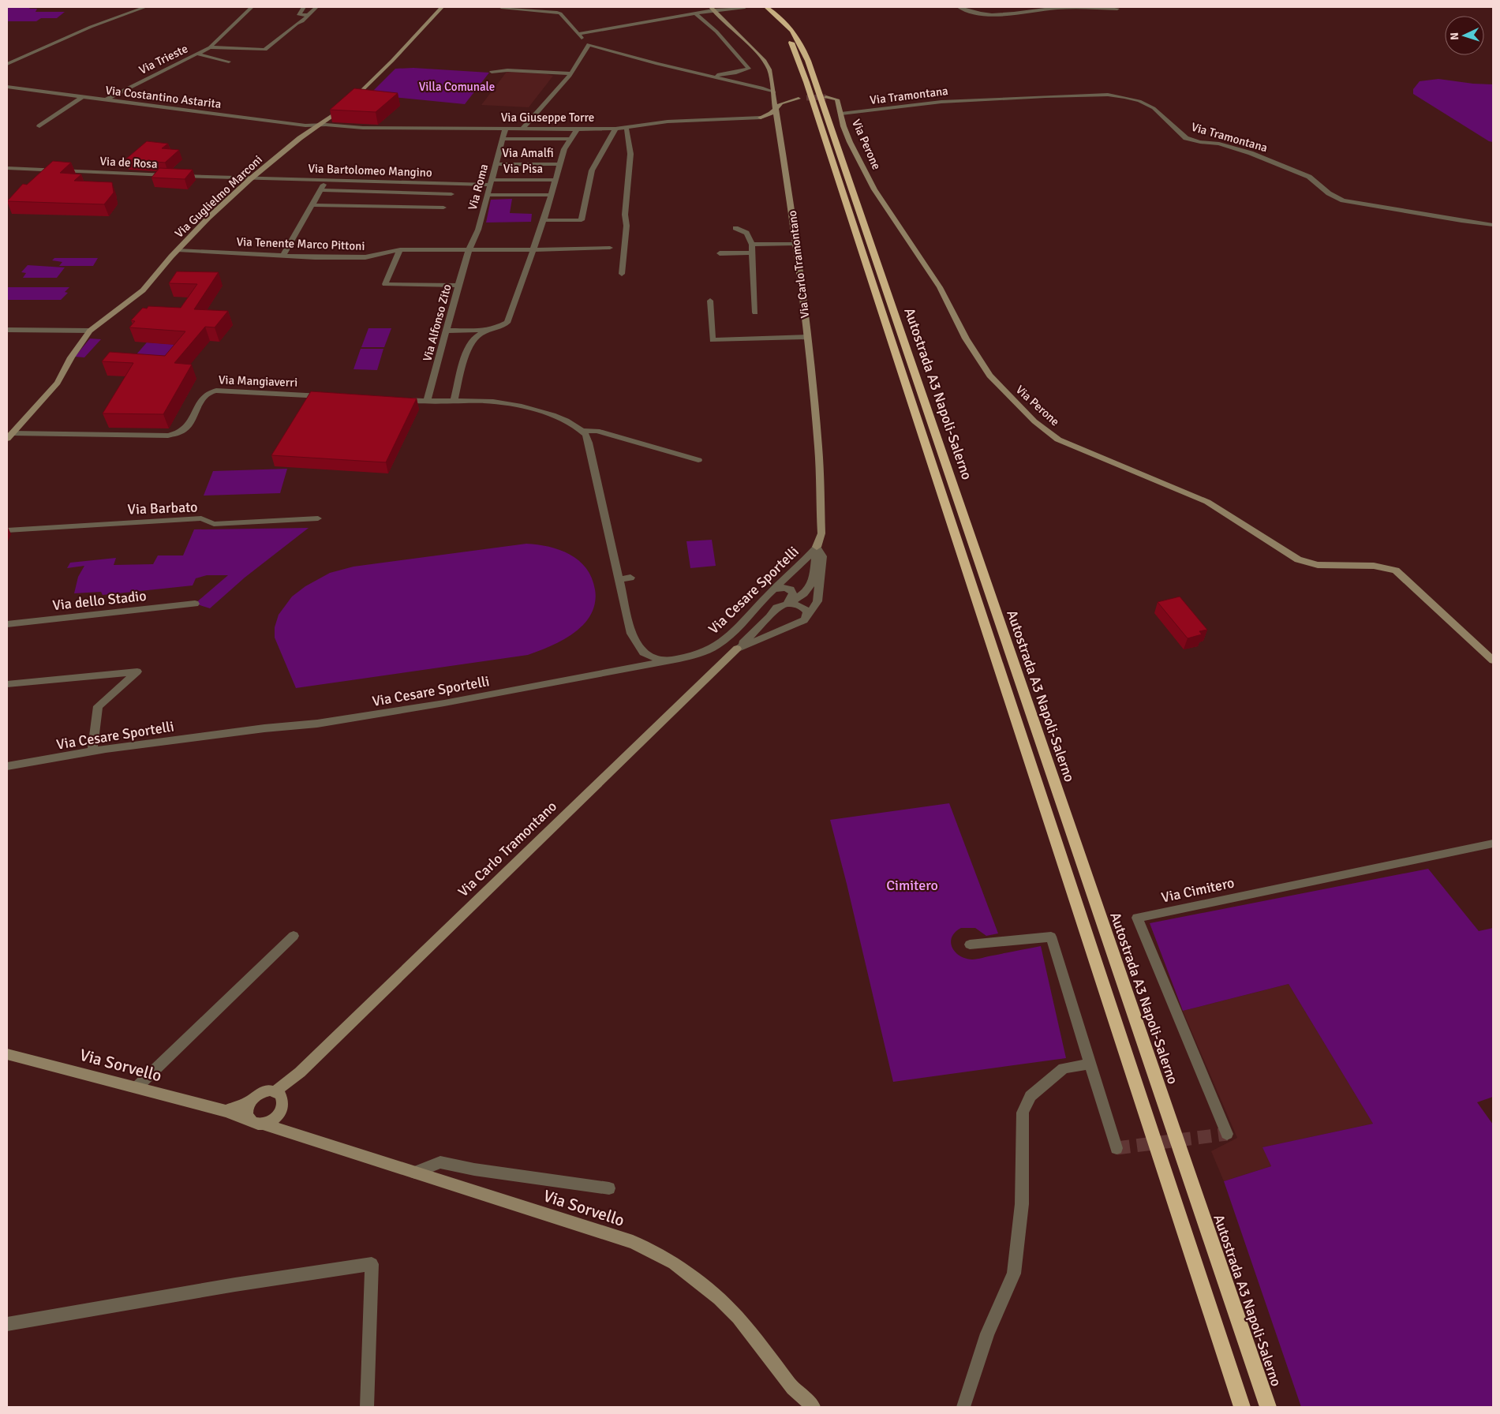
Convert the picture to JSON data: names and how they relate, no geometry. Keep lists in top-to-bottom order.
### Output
{
  "streets": {
    "highway": ["Autostrada A3 Napoli-Salerno"],
    "street": [
      "Via Trieste",
      "Via Tramontana",
      "Via Costantino Astarita",
      "Via Giuseppe Torre",
      "Via Perone",
      "Via Amalfi",
      "Via de Rosa",
      "Via Pisa",
      "Via Bartolomeo Mangino",
      "Via Roma",
      "Via Guglielmo Marconi",
      "Via Tenente Marco Pittoni",
      "Via Carlo Tramontano",
      "Via Alfonso Zito",
      "Via Mangiaverri",
      "Via Barbato",
      "Via Cesare Sportelli",
      "Via dello Stadio",
      "Via Cimitero",
      "Via Sorvello"
    ]
  },
  "crossings": [
    ["Via Trieste", "Via Costantino Astarita"],
    ["Via Tramontana", "Via Perone"],
    ["Via Costantino Astarita", "Via Giuseppe Torre"],
    ["Via Costantino Astarita", "Via Guglielmo Marconi"],
    ["Via Giuseppe Torre", "Via Roma"],
    ["Via Giuseppe Torre", "Via Guglielmo Marconi"],
    ["Via Amalfi", "Via Roma"],
    ["Via de Rosa", "Via Bartolomeo Mangino"],
    ["Via de Rosa", "Via Guglielmo Marconi"],
    ["Via Pisa", "Via Bartolomeo Mangino"],
    ["Via Pisa", "Via Roma"],
    ["Via Bartolomeo Mangino", "Via Roma"],
    ["Via Bartolomeo Mangino", "Via Guglielmo Marconi"],
    ["Via Roma", "Via Tenente Marco Pittoni"],
    ["Via Roma", "Via Alfonso Zito"],
    ["Via Guglielmo Marconi", "Via Tenente Marco Pittoni"],
    ["Via Guglielmo Marconi", "Via Mangiaverri"],
    ["Via Tenente Marco Pittoni", "Via Alfonso Zito"],
    ["Via Carlo Tramontano", "Via Cesare Sportelli"],
    ["Via Carlo Tramontano", "Via Sorvello"]
  ],
  "parks": ["Villa Comunale", "Cimitero"],
  "north": "left"
}
